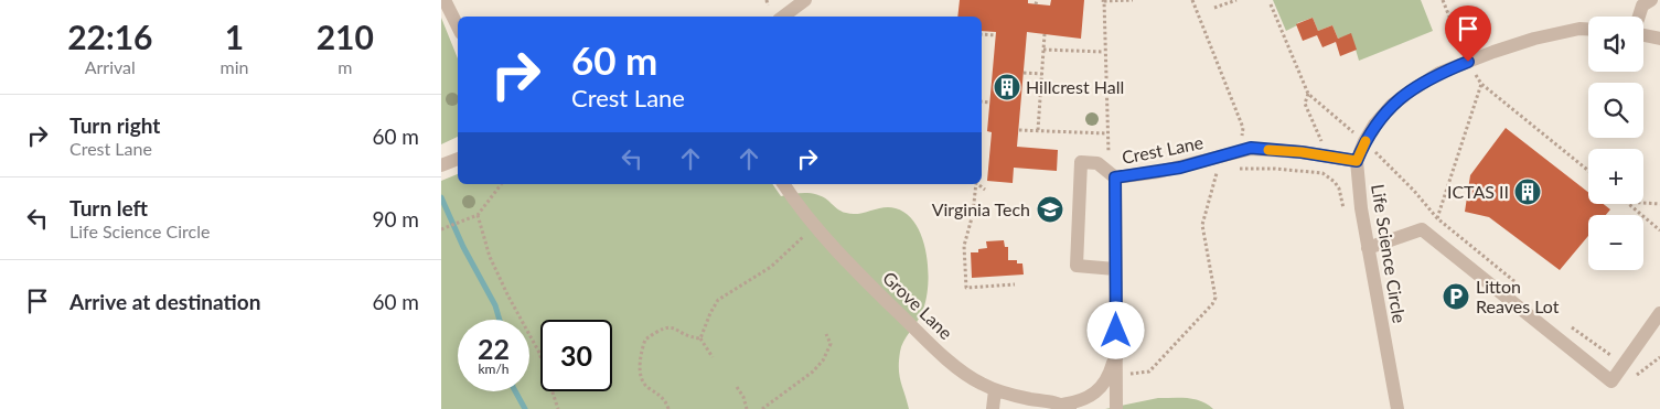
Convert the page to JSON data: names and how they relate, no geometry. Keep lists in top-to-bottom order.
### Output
{
  "streets": {
    "street": ["Crest Lane", "Life Science Circle", "Grove Lane"]
  },
  "crossings": [
    ["Crest Lane", "Life Science Circle"],
    ["Crest Lane", "Grove Lane"]
  ],
  "places": {
    "building": ["Hillcrest Hall", "ICTAS II"],
    "school or university": ["Virginia Tech"],
    "parking": ["Litton Reaves Lot"]
  },
  "page": {
    "eta": [
      "22:16",
      "Arrival",
      "1",
      "min",
      "210",
      "m"
    ],
    "map_buttons": ["+", "−"],
    "turn": ["60 m", "Crest Lane"],
    "list": [
      {
        "name": "Turn right",
        "note": "Crest Lane",
        "value": "60 m"
      },
      {
        "name": "Turn left",
        "note": "Life Science Circle",
        "value": "90 m"
      },
      {
        "name": "Arrive at destination",
        "value": "60 m"
      }
    ],
    "speed": "22 km/h",
    "limit": "30"
  }
}
